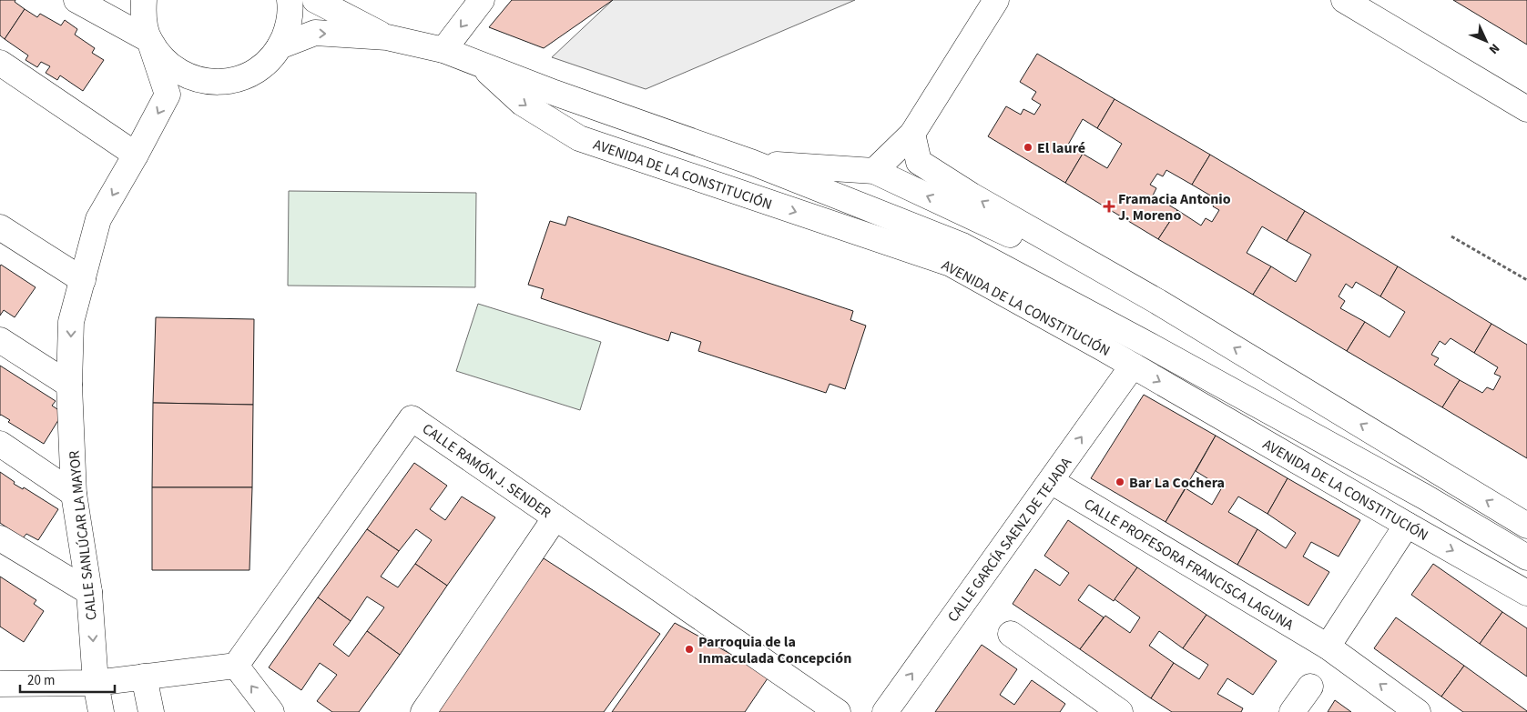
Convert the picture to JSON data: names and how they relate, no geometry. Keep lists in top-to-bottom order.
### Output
{
  "streets": {
    "street": [
      "AVENIDA DE LA CONSTITUCIÓN",
      "CALLE RAMÓN J. SENDER",
      "CALLE SANLÚCAR LA MAYOR",
      "CALLE GARCÍA SAENZ DE TEJADA",
      "CALLE PROFESORA FRANCISCA LAGUNA"
    ]
  },
  "crossings": [
    ["AVENIDA DE LA CONSTITUCIÓN", "CALLE GARCÍA SAENZ DE TEJADA"],
    ["CALLE GARCÍA SAENZ DE TEJADA", "CALLE PROFESORA FRANCISCA LAGUNA"]
  ],
  "one_way": ["CALLE SANLÚCAR LA MAYOR", "CALLE GARCÍA SAENZ DE TEJADA"],
  "places": {
    "other": ["El lauré", "Bar La Cochera", "Parroquia de la Inmaculada Concepción"],
    "health": ["Framacia Antonio J. Moreno"]
  },
  "scale_bar": "20 m",
  "north": "bottom right"
}
